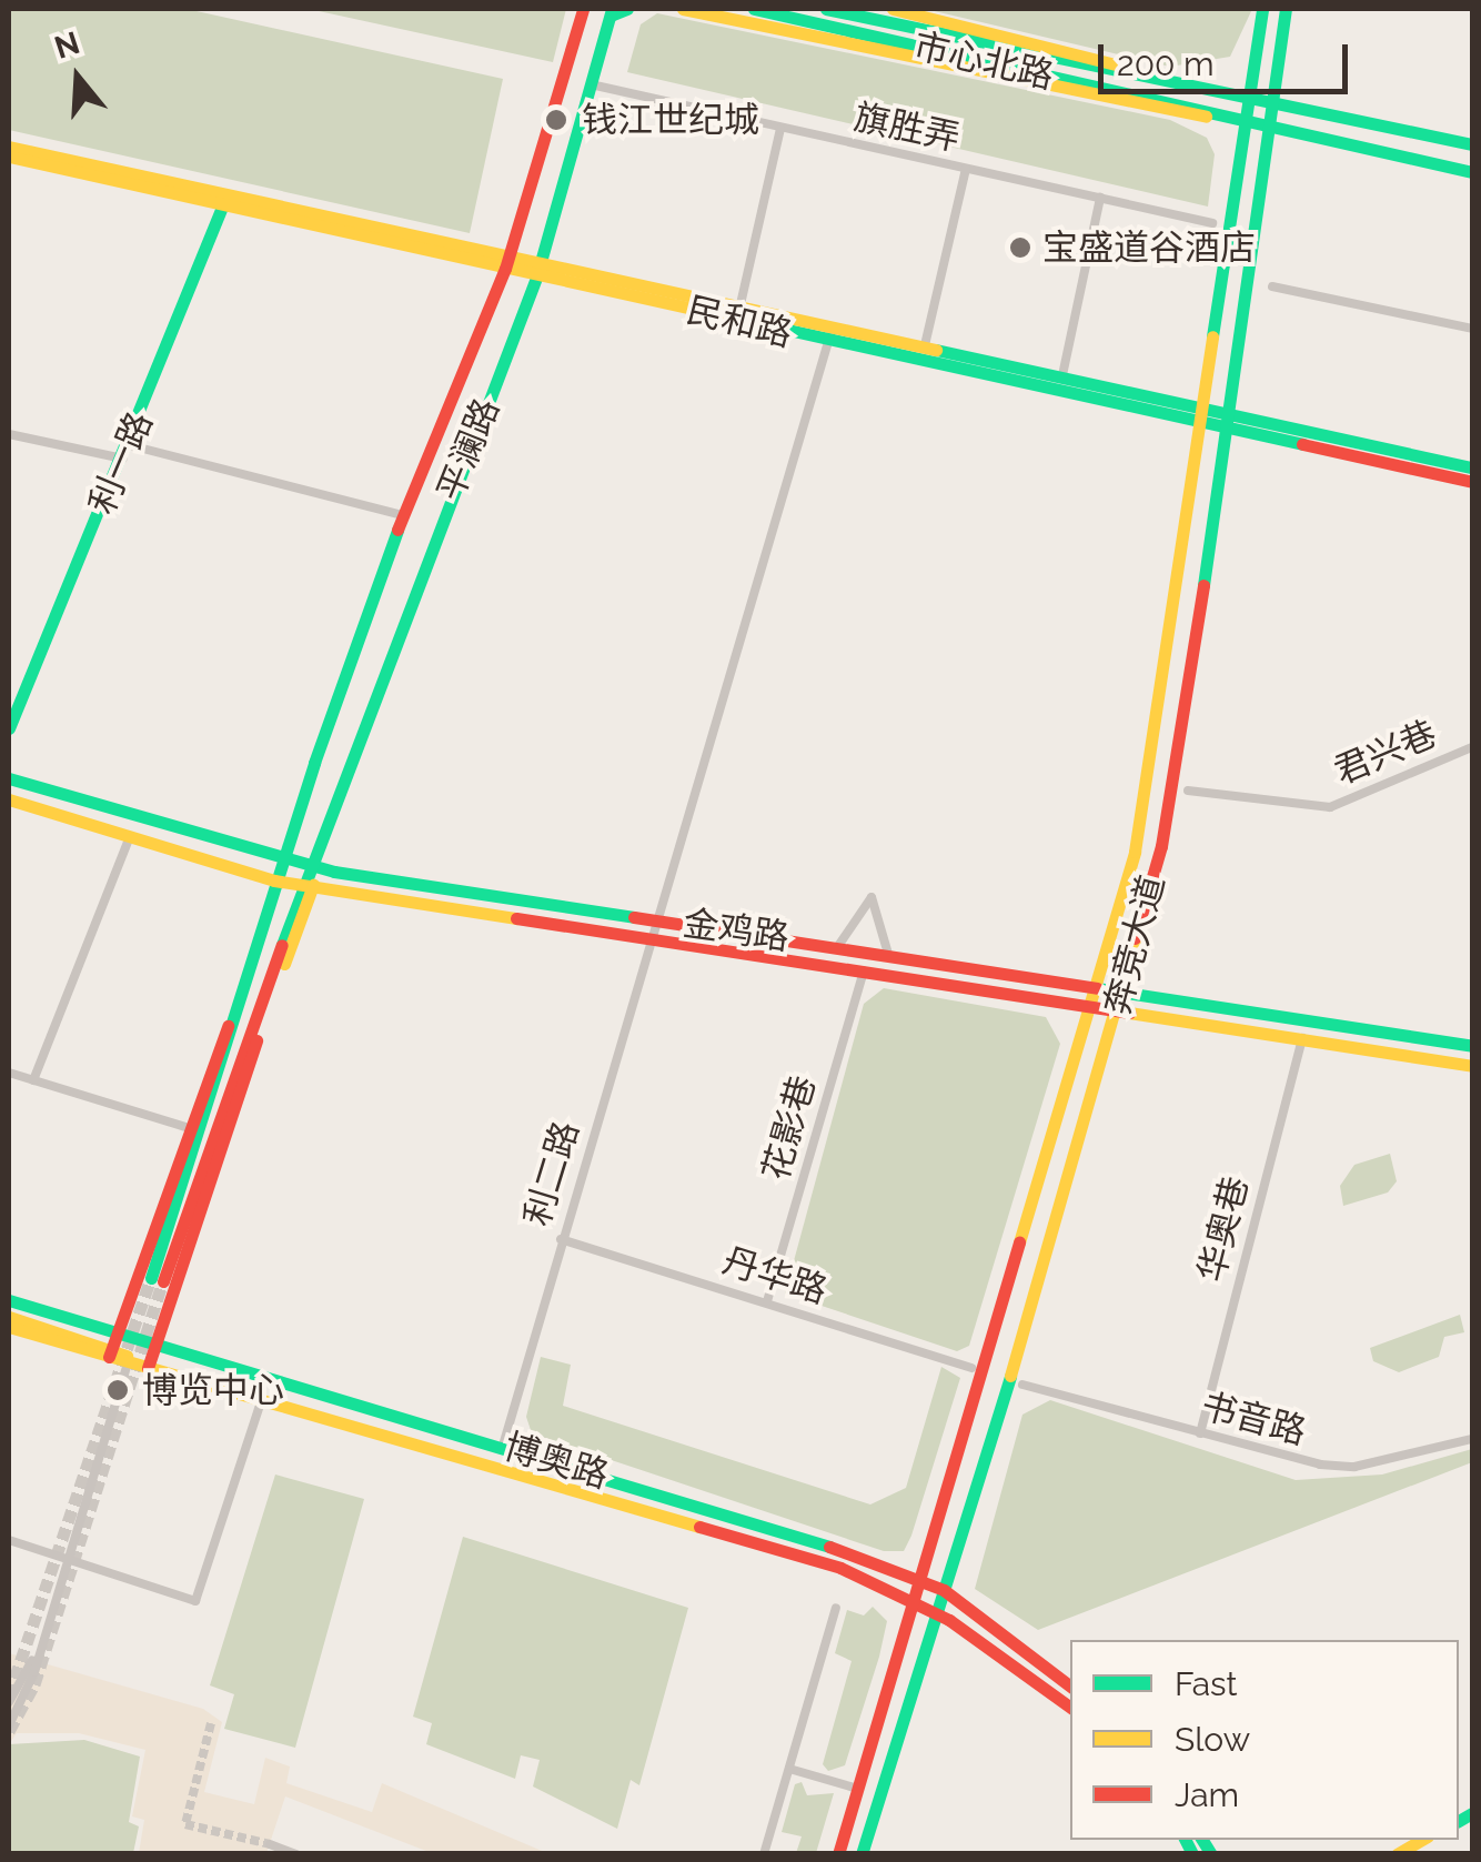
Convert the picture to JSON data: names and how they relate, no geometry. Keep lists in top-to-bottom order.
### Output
{
  "streets": {
    "main road": [
      "市心北路",
      "民和路",
      "平澜路",
      "利一路",
      "金鸡路",
      "奔竞大道",
      "博奥路"
    ],
    "street": [
      "旗胜弄",
      "君兴巷",
      "花影巷",
      "利二路",
      "华奥巷",
      "丹华路",
      "书音路"
    ]
  },
  "crossings": [
    ["市心北路", "奔竞大道"],
    ["旗胜弄", "平澜路"],
    ["民和路", "平澜路"],
    ["民和路", "利一路"],
    ["民和路", "奔竞大道"],
    ["民和路", "利二路"],
    ["平澜路", "金鸡路"],
    ["金鸡路", "奔竞大道"],
    ["金鸡路", "花影巷"],
    ["金鸡路", "利二路"],
    ["金鸡路", "华奥巷"],
    ["奔竞大道", "博奥路"],
    ["花影巷", "丹华路"],
    ["利二路", "丹华路"],
    ["利二路", "博奥路"],
    ["华奥巷", "书音路"]
  ],
  "places": ["钱江世纪城", "宝盛道谷酒店", "博览中心"],
  "legend": ["Fast", "Slow", "Jam"],
  "scale_bar": "200 m",
  "north": "top"
}
